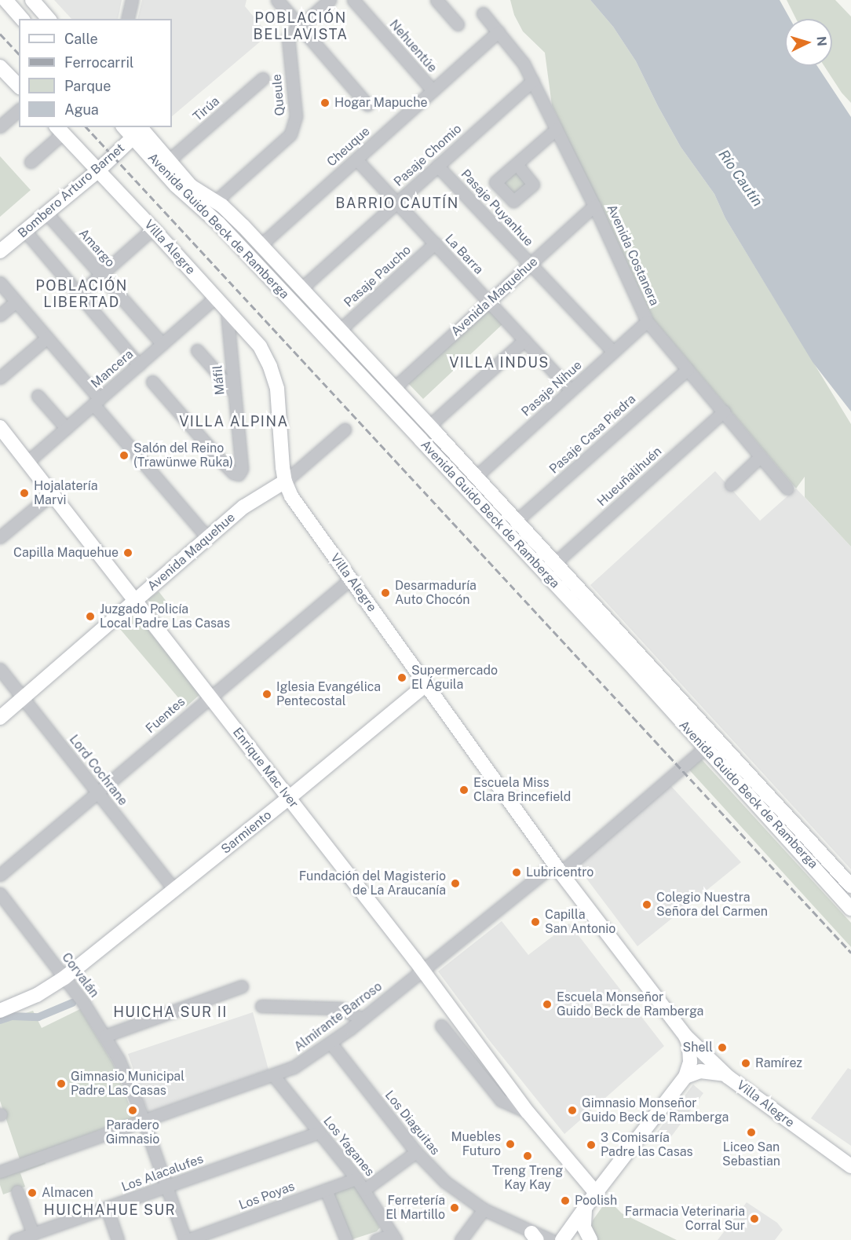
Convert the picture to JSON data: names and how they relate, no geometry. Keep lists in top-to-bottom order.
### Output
{
  "streets": {
    "main road": [
      "Bombero Arturo Barnet",
      "Avenida Guido Beck de Ramberga",
      "Villa Alegre",
      "Avenida Maquehue",
      "Enrique Mac Iver",
      "Sarmiento"
    ],
    "street": [
      "Nehuentúe",
      "Queule",
      "Tirúa",
      "Cheuque",
      "Pasaje Chomio",
      "Pasaje Puyanhue",
      "Amargo",
      "La Barra",
      "Avenida Costanera",
      "Pasaje Paucho",
      "Mancera",
      "Máfil",
      "Pasaje Nihue",
      "Pasaje Casa Piedra",
      "Hueuñalihuén",
      "Fuentes",
      "Lord Cochrane",
      "Corvalán",
      "Almirante Barroso",
      "Los Diaguitas",
      "Los Yaganes",
      "Los Alacalufes",
      "Los Poyas"
    ]
  },
  "crossings": [
    ["Nehuentúe", "Cheuque"],
    ["Queule", "Avenida Guido Beck de Ramberga"],
    ["Tirúa", "Avenida Guido Beck de Ramberga"],
    ["Cheuque", "Avenida Guido Beck de Ramberga"],
    ["Cheuque", "La Barra"],
    ["Cheuque", "Avenida Costanera"],
    ["Pasaje Chomio", "Pasaje Puyanhue"],
    ["Pasaje Chomio", "Avenida Guido Beck de Ramberga"],
    ["Pasaje Chomio", "La Barra"],
    ["Pasaje Chomio", "Avenida Costanera"],
    ["Bombero Arturo Barnet", "Avenida Guido Beck de Ramberga"],
    ["Bombero Arturo Barnet", "Villa Alegre"],
    ["Bombero Arturo Barnet", "Amargo"],
    ["Pasaje Puyanhue", "Avenida Maquehue"],
    ["Pasaje Puyanhue", "Pasaje Nihue"],
    ["Avenida Guido Beck de Ramberga", "Pasaje Paucho"],
    ["Avenida Guido Beck de Ramberga", "Avenida Maquehue"],
    ["Avenida Guido Beck de Ramberga", "Pasaje Nihue"],
    ["Avenida Guido Beck de Ramberga", "Pasaje Casa Piedra"],
    ["Avenida Guido Beck de Ramberga", "Hueuñalihuén"],
    ["Avenida Guido Beck de Ramberga", "Almirante Barroso"],
    ["Villa Alegre", "Avenida Maquehue"],
    ["Villa Alegre", "Mancera"],
    ["Villa Alegre", "Máfil"],
    ["Villa Alegre", "Fuentes"],
    ["Villa Alegre", "Sarmiento"],
    ["Villa Alegre", "Almirante Barroso"],
    ["Amargo", "Mancera"],
    ["La Barra", "Pasaje Paucho"],
    ["La Barra", "Avenida Maquehue"],
    ["La Barra", "Pasaje Nihue"],
    ["Avenida Costanera", "Avenida Maquehue"],
    ["Avenida Costanera", "Pasaje Nihue"],
    ["Avenida Costanera", "Pasaje Casa Piedra"],
    ["Avenida Costanera", "Hueuñalihuén"],
    ["Avenida Maquehue", "Enrique Mac Iver"],
    ["Avenida Maquehue", "Lord Cochrane"],
    ["Mancera", "Enrique Mac Iver"],
    ["Fuentes", "Enrique Mac Iver"],
    ["Fuentes", "Lord Cochrane"],
    ["Enrique Mac Iver", "Sarmiento"],
    ["Enrique Mac Iver", "Almirante Barroso"],
    ["Lord Cochrane", "Sarmiento"],
    ["Sarmiento", "Corvalán"],
    ["Corvalán", "Almirante Barroso"],
    ["Corvalán", "Los Alacalufes"],
    ["Corvalán", "Los Poyas"],
    ["Almirante Barroso", "Los Diaguitas"],
    ["Almirante Barroso", "Los Yaganes"],
    ["Los Yaganes", "Los Alacalufes"],
    ["Los Yaganes", "Los Poyas"]
  ],
  "districts": [
    "POBLACIÓN BELLAVISTA",
    "BARRIO CAUTÍN",
    "POBLACIÓN LIBERTAD",
    "VILLA INDUS",
    "VILLA ALPINA",
    "HUICHA SUR II",
    "HUICHAHUE SUR"
  ],
  "water": ["Río Cautín"],
  "places": [
    "Hogar Mapuche",
    "Salón del Reino (Trawünwe Ruka)",
    "Hojalatería Marvi",
    "Capilla Maquehue",
    "Desarmaduría Auto Chocón",
    "Juzgado Policía Local Padre Las Casas",
    "Supermercado El Águila",
    "Iglesia Evangélica Pentecostal",
    "Escuela Miss Clara Brincefield",
    "Lubricentro",
    "Fundación del Magisterio de La Araucanía",
    "Colegio Nuestra Señora del Carmen",
    "Capilla San Antonio",
    "Escuela Monseñor Guido Beck de Ramberga",
    "Shell",
    "Ramírez",
    "Gimnasio Municipal Padre Las Casas",
    "Paradero Gimnasio",
    "Gimnasio Monseñor Guido Beck de Ramberga",
    "Liceo San Sebastian",
    "Muebles Futuro",
    "3 Comisaría Padre las Casas",
    "Treng Treng Kay Kay",
    "Almacen",
    "Poolish",
    "Ferretería El Martillo",
    "Farmacia Veterinaria Corral Sur"
  ],
  "legend": [
    "Calle",
    "Ferrocarril",
    "Parque",
    "Agua"
  ],
  "north": "right"
}
